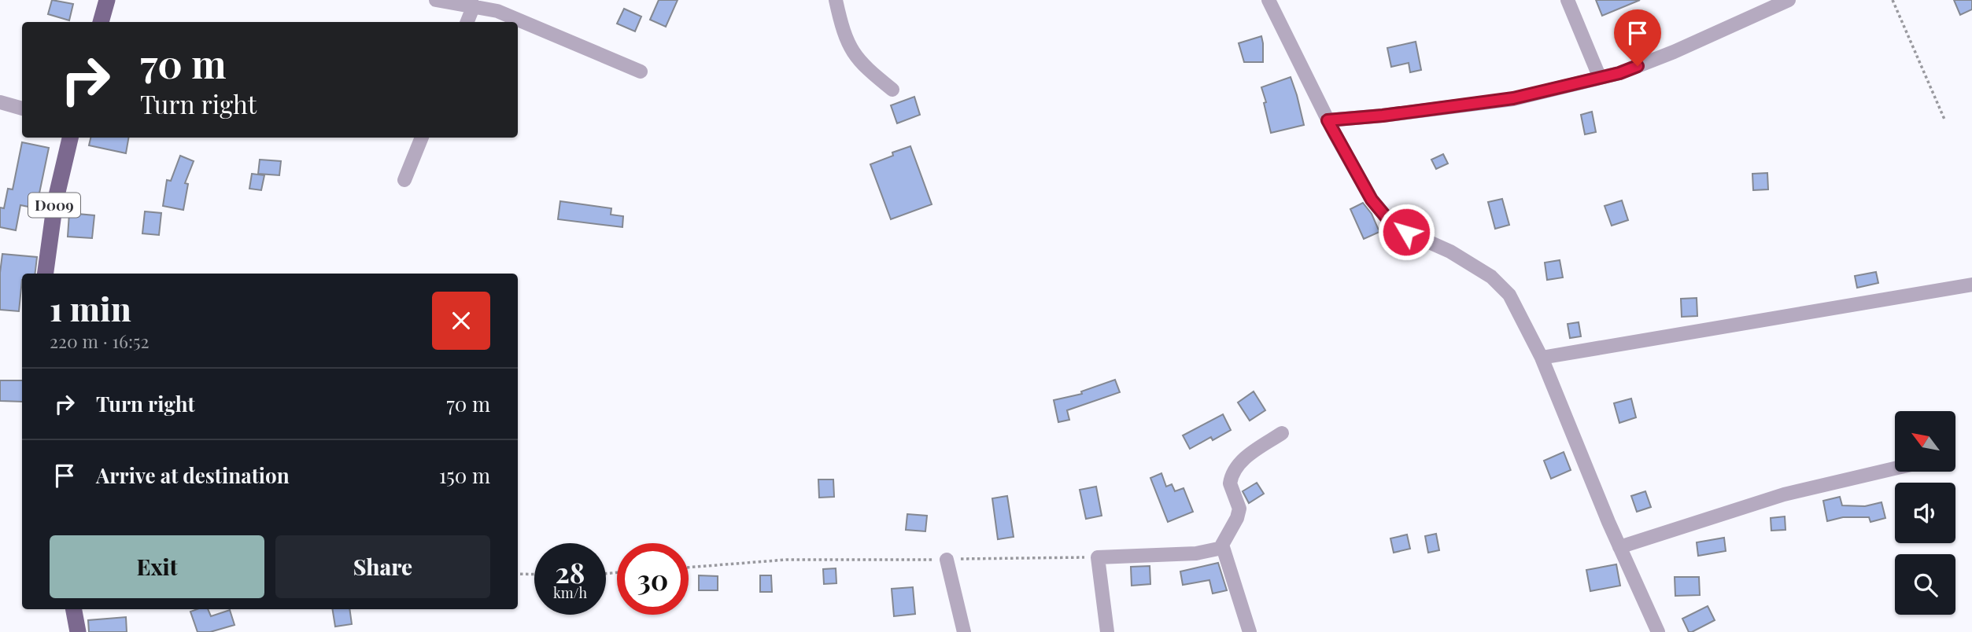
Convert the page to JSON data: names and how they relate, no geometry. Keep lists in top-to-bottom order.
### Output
{
  "streets": {
    "main road": ["D009"]
  },
  "north": "top left",
  "page": {
    "turn": ["70 m", "Turn right"],
    "heading": ["1 min", "220 m · 16:52"],
    "list": [
      {
        "name": "Turn right",
        "value": "70 m"
      },
      {
        "name": "Arrive at destination",
        "value": "150 m"
      }
    ],
    "buttons": ["Exit", "Share"],
    "speed": "28 km/h",
    "limit": "30"
  }
}
